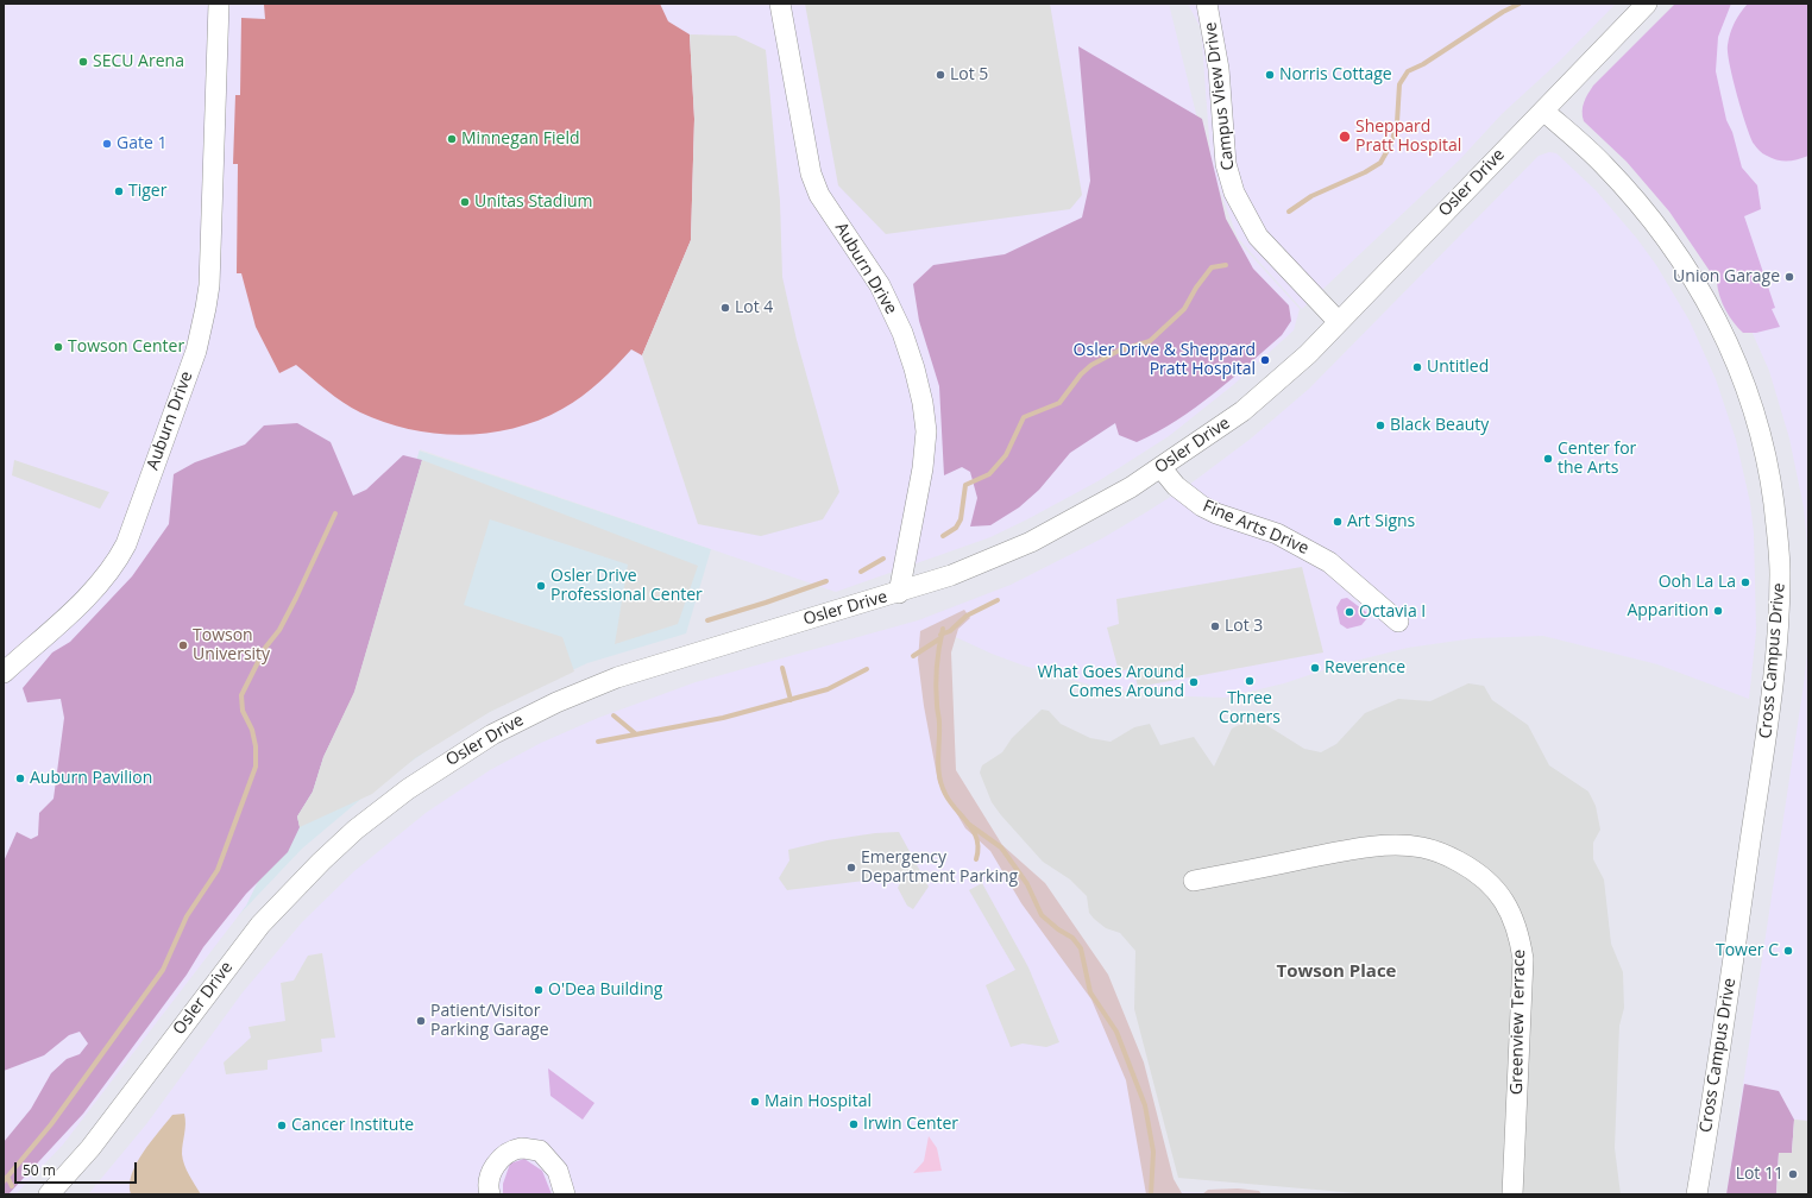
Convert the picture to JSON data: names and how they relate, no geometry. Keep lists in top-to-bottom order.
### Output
{
  "streets": {
    "street": [
      "Campus View Drive",
      "Osler Drive",
      "Auburn Drive",
      "Fine Arts Drive",
      "Cross Campus Drive",
      "Greenview Terrace"
    ]
  },
  "crossings": [
    ["Campus View Drive", "Osler Drive"],
    ["Osler Drive", "Auburn Drive"],
    ["Osler Drive", "Fine Arts Drive"],
    ["Osler Drive", "Cross Campus Drive"]
  ],
  "districts": ["Towson Place"],
  "places": [
    "SECU Arena",
    "Lot 5",
    "Norris Cottage",
    "Sheppard Pratt Hospital",
    "Minnegan Field",
    "Gate 1",
    "Tiger",
    "Unitas Stadium",
    "Union Garage",
    "Lot 4",
    "Towson Center",
    "Osler Drive & Sheppard Pratt Hospital",
    "Untitled",
    "Black Beauty",
    "Center for the Arts",
    "Art Signs",
    "Ooh La La",
    "Osler Drive Professional Center",
    "Apparition",
    "Octavia I",
    "Lot 3",
    "Towson University",
    "Reverence",
    "Three Corners",
    "What Goes Around Comes Around",
    "Auburn Pavilion",
    "Emergency Department Parking",
    "Tower C",
    "O'Dea Building",
    "Patient/Visitor Parking Garage",
    "Main Hospital",
    "Irwin Center",
    "Cancer Institute",
    "Lot 11"
  ],
  "scale_bar": "50 m"
}
